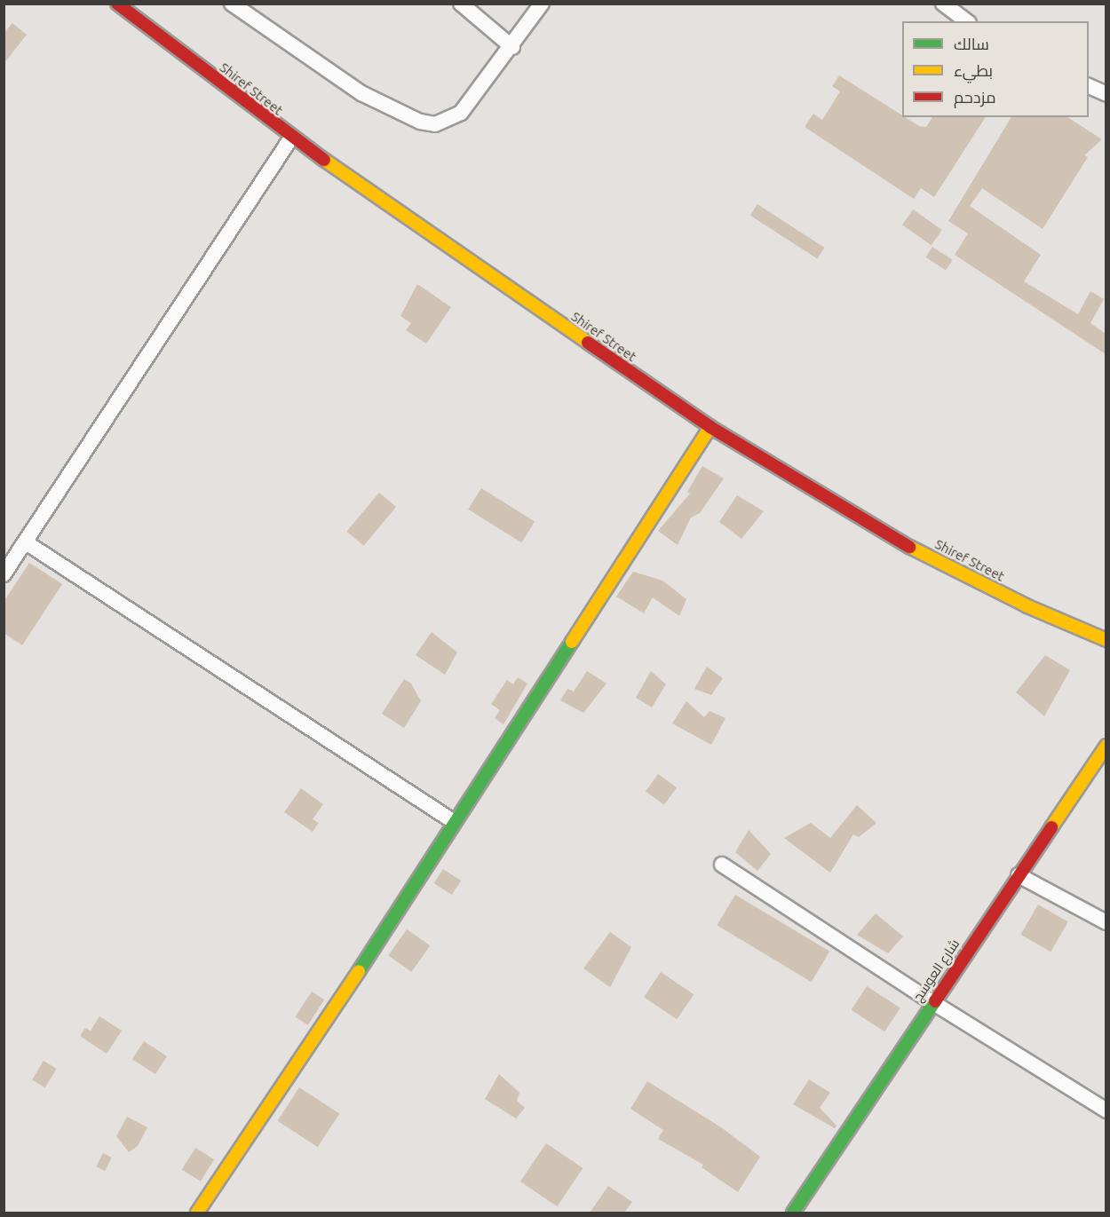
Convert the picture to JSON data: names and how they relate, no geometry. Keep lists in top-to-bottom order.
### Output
{
  "streets": {
    "street": ["Shiref Street", "شارع العوسج"]
  },
  "legend": ["سالك", "بطيء", "مزدحم"]
}
